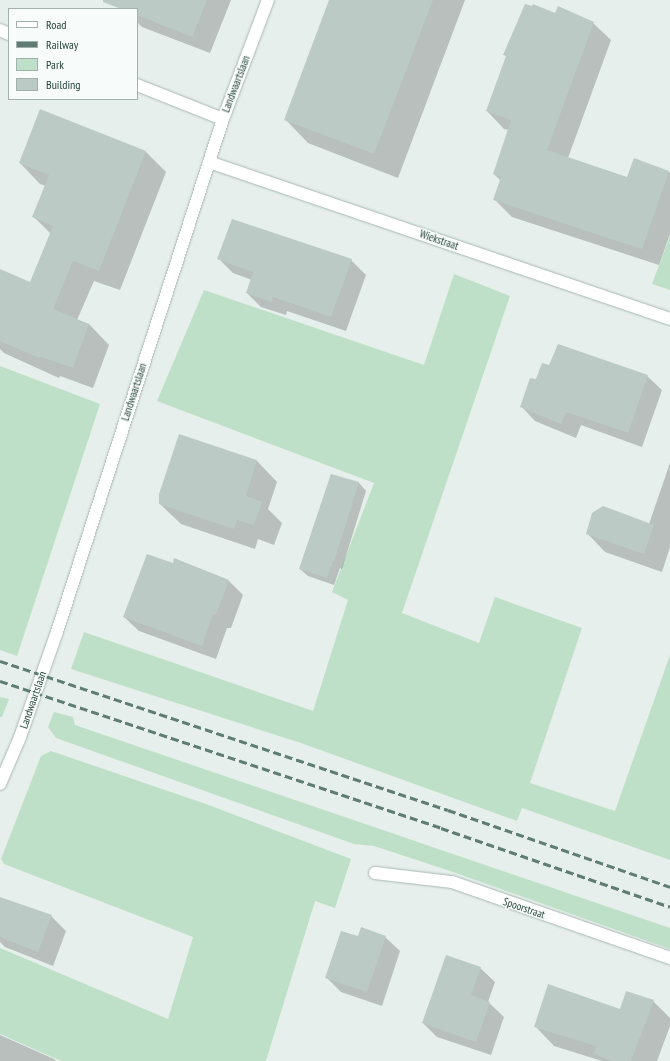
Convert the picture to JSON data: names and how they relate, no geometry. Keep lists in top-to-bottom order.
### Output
{
  "streets": {
    "street": ["Landwaartslaan", "Wiekstraat", "Spoorstraat"]
  },
  "crossings": [
    ["Landwaartslaan", "Wiekstraat"]
  ],
  "legend": [
    "Road",
    "Railway",
    "Park",
    "Building"
  ]
}
